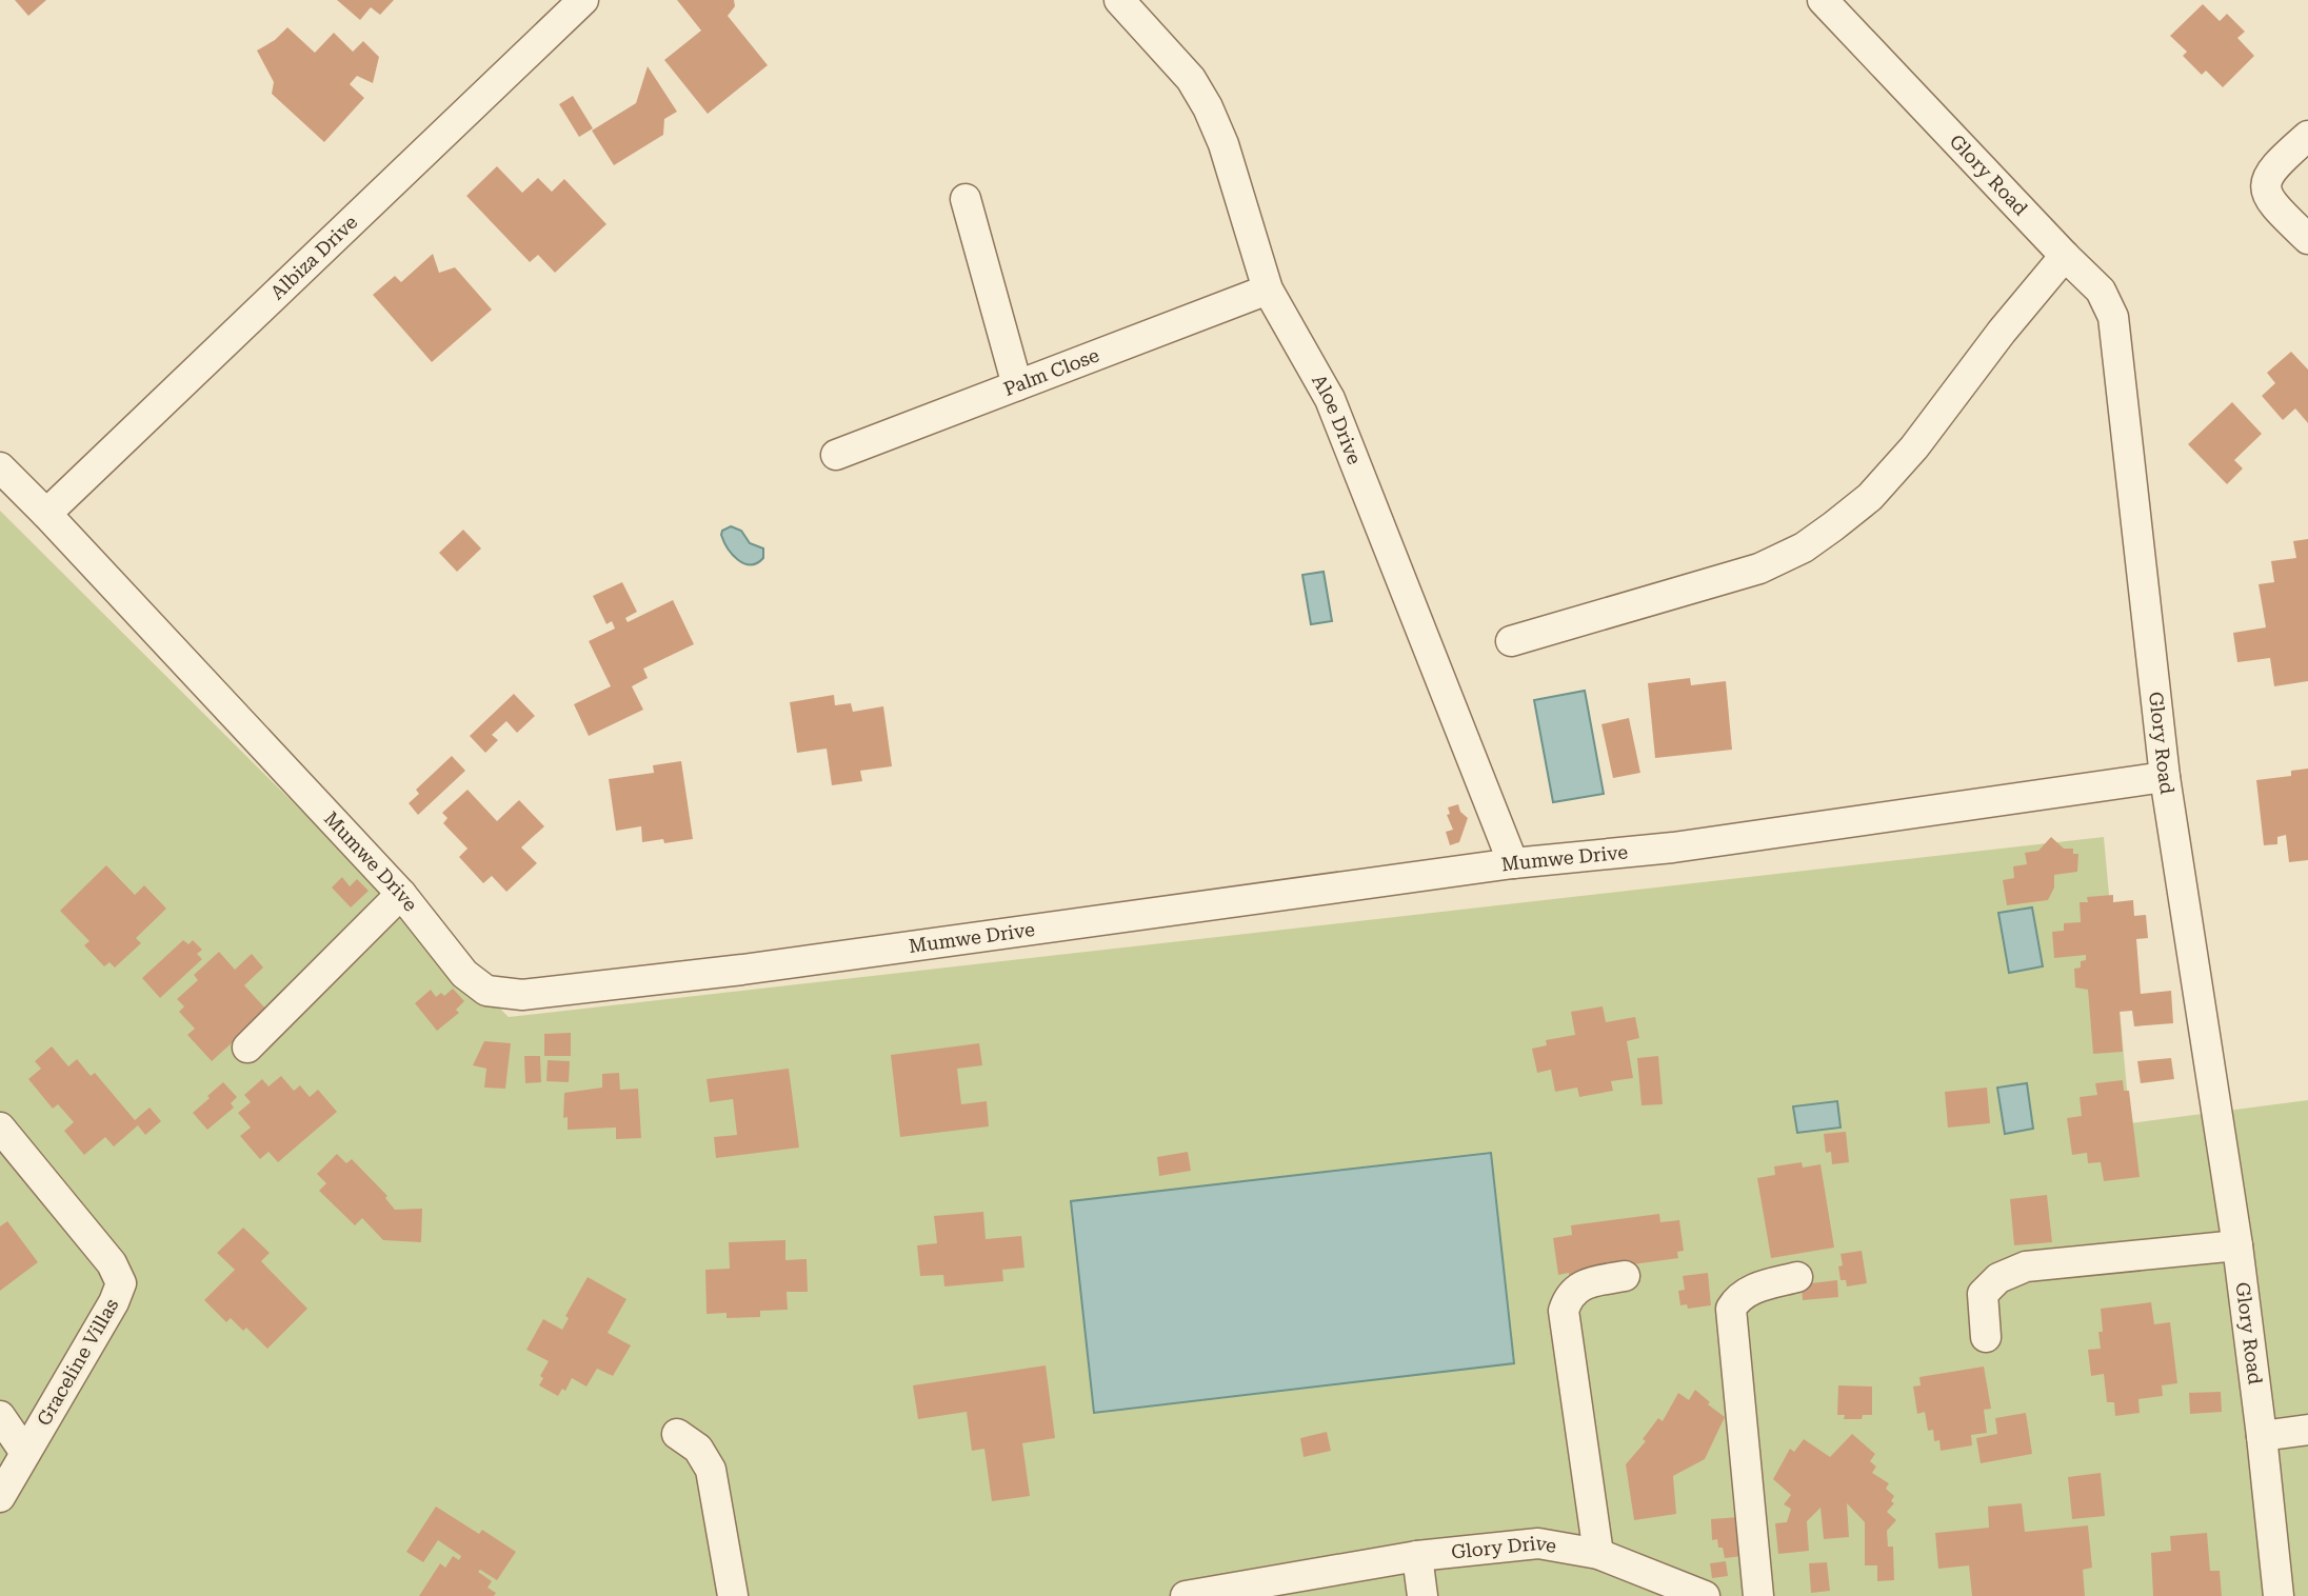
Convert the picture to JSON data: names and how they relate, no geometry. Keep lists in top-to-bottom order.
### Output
{
  "streets": {
    "street": [
      "Glory Road",
      "Albiza Drive",
      "Palm Close",
      "Aloe Drive",
      "Mumwe Drive",
      "Graceline Villas",
      "Glory Drive"
    ]
  },
  "crossings": [
    ["Glory Road", "Mumwe Drive"],
    ["Albiza Drive", "Mumwe Drive"],
    ["Palm Close", "Aloe Drive"],
    ["Aloe Drive", "Mumwe Drive"]
  ]
}
